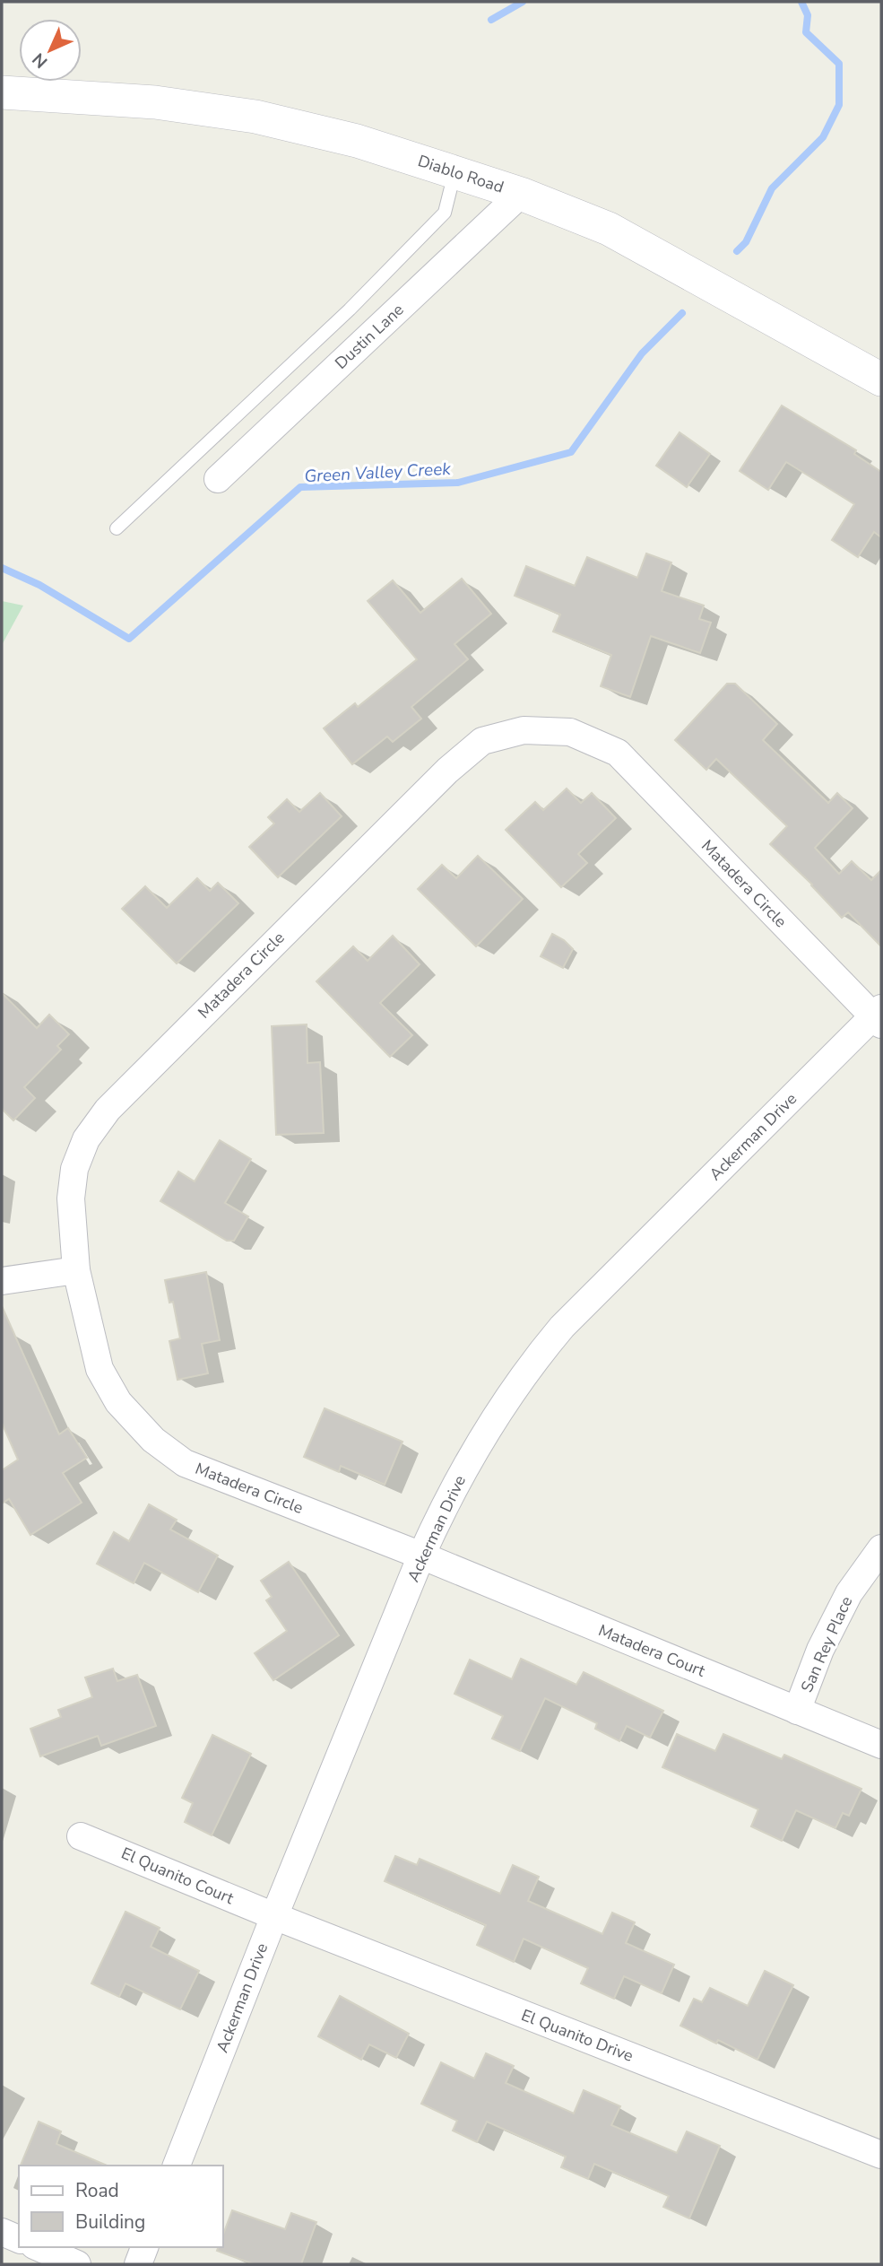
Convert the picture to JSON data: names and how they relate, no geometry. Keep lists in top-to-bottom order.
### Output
{
  "streets": {
    "street": [
      "Diablo Road",
      "Dustin Lane",
      "Matadera Circle",
      "Ackerman Drive",
      "San Rey Place",
      "Matadera Court",
      "El Quanito Court",
      "El Quanito Drive"
    ]
  },
  "crossings": [
    ["Diablo Road", "Dustin Lane"],
    ["Matadera Circle", "Ackerman Drive"],
    ["Matadera Circle", "Matadera Court"],
    ["Ackerman Drive", "Matadera Court"],
    ["Ackerman Drive", "El Quanito Court"],
    ["Ackerman Drive", "El Quanito Drive"],
    ["San Rey Place", "Matadera Court"],
    ["El Quanito Court", "El Quanito Drive"]
  ],
  "water": ["Green Valley Creek"],
  "legend": ["Road", "Building"],
  "north": "bottom left"
}
